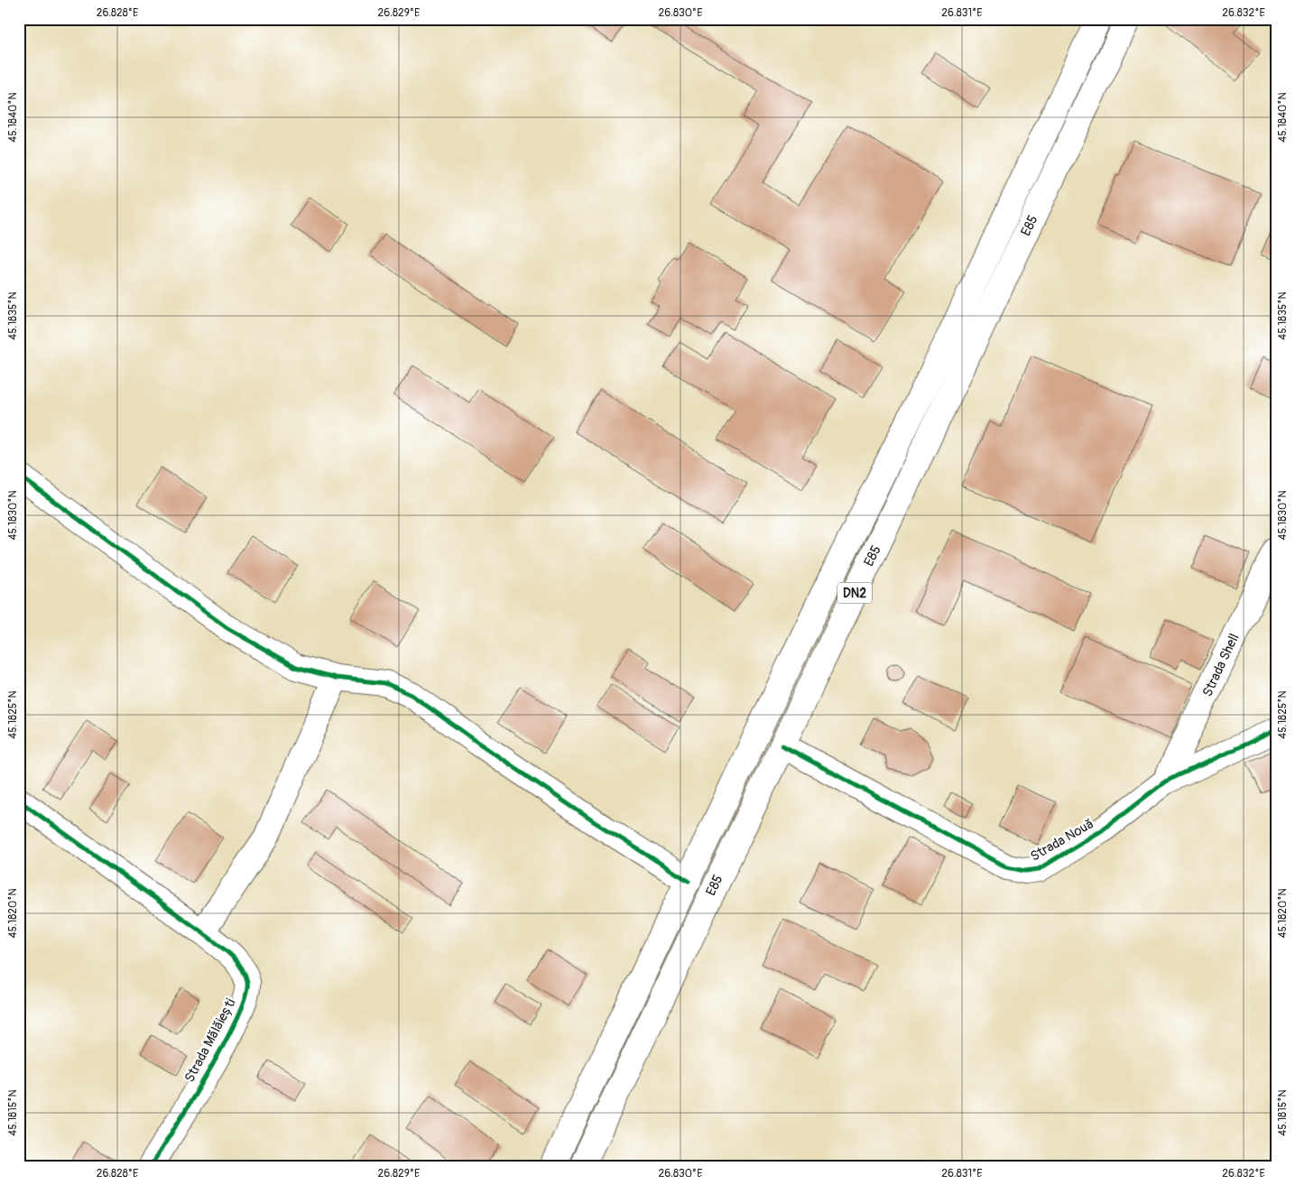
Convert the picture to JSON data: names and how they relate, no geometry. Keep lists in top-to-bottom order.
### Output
{
  "streets": {
    "main road": [
      "E85",
      "DN2",
      "Strada Shell",
      "Strada Nouă",
      "Strada Mălăiești"
    ]
  },
  "crossings": [
    ["E85", "Strada Nouă"],
    ["Strada Shell", "Strada Nouă"]
  ],
  "coordinates": [
    "26.828°E",
    "26.829°E",
    "26.830°E",
    "26.831°E",
    "26.832°E",
    "45.1840°N",
    "45.1835°N",
    "45.1830°N",
    "45.1825°N",
    "45.1820°N",
    "45.1815°N"
  ]
}
